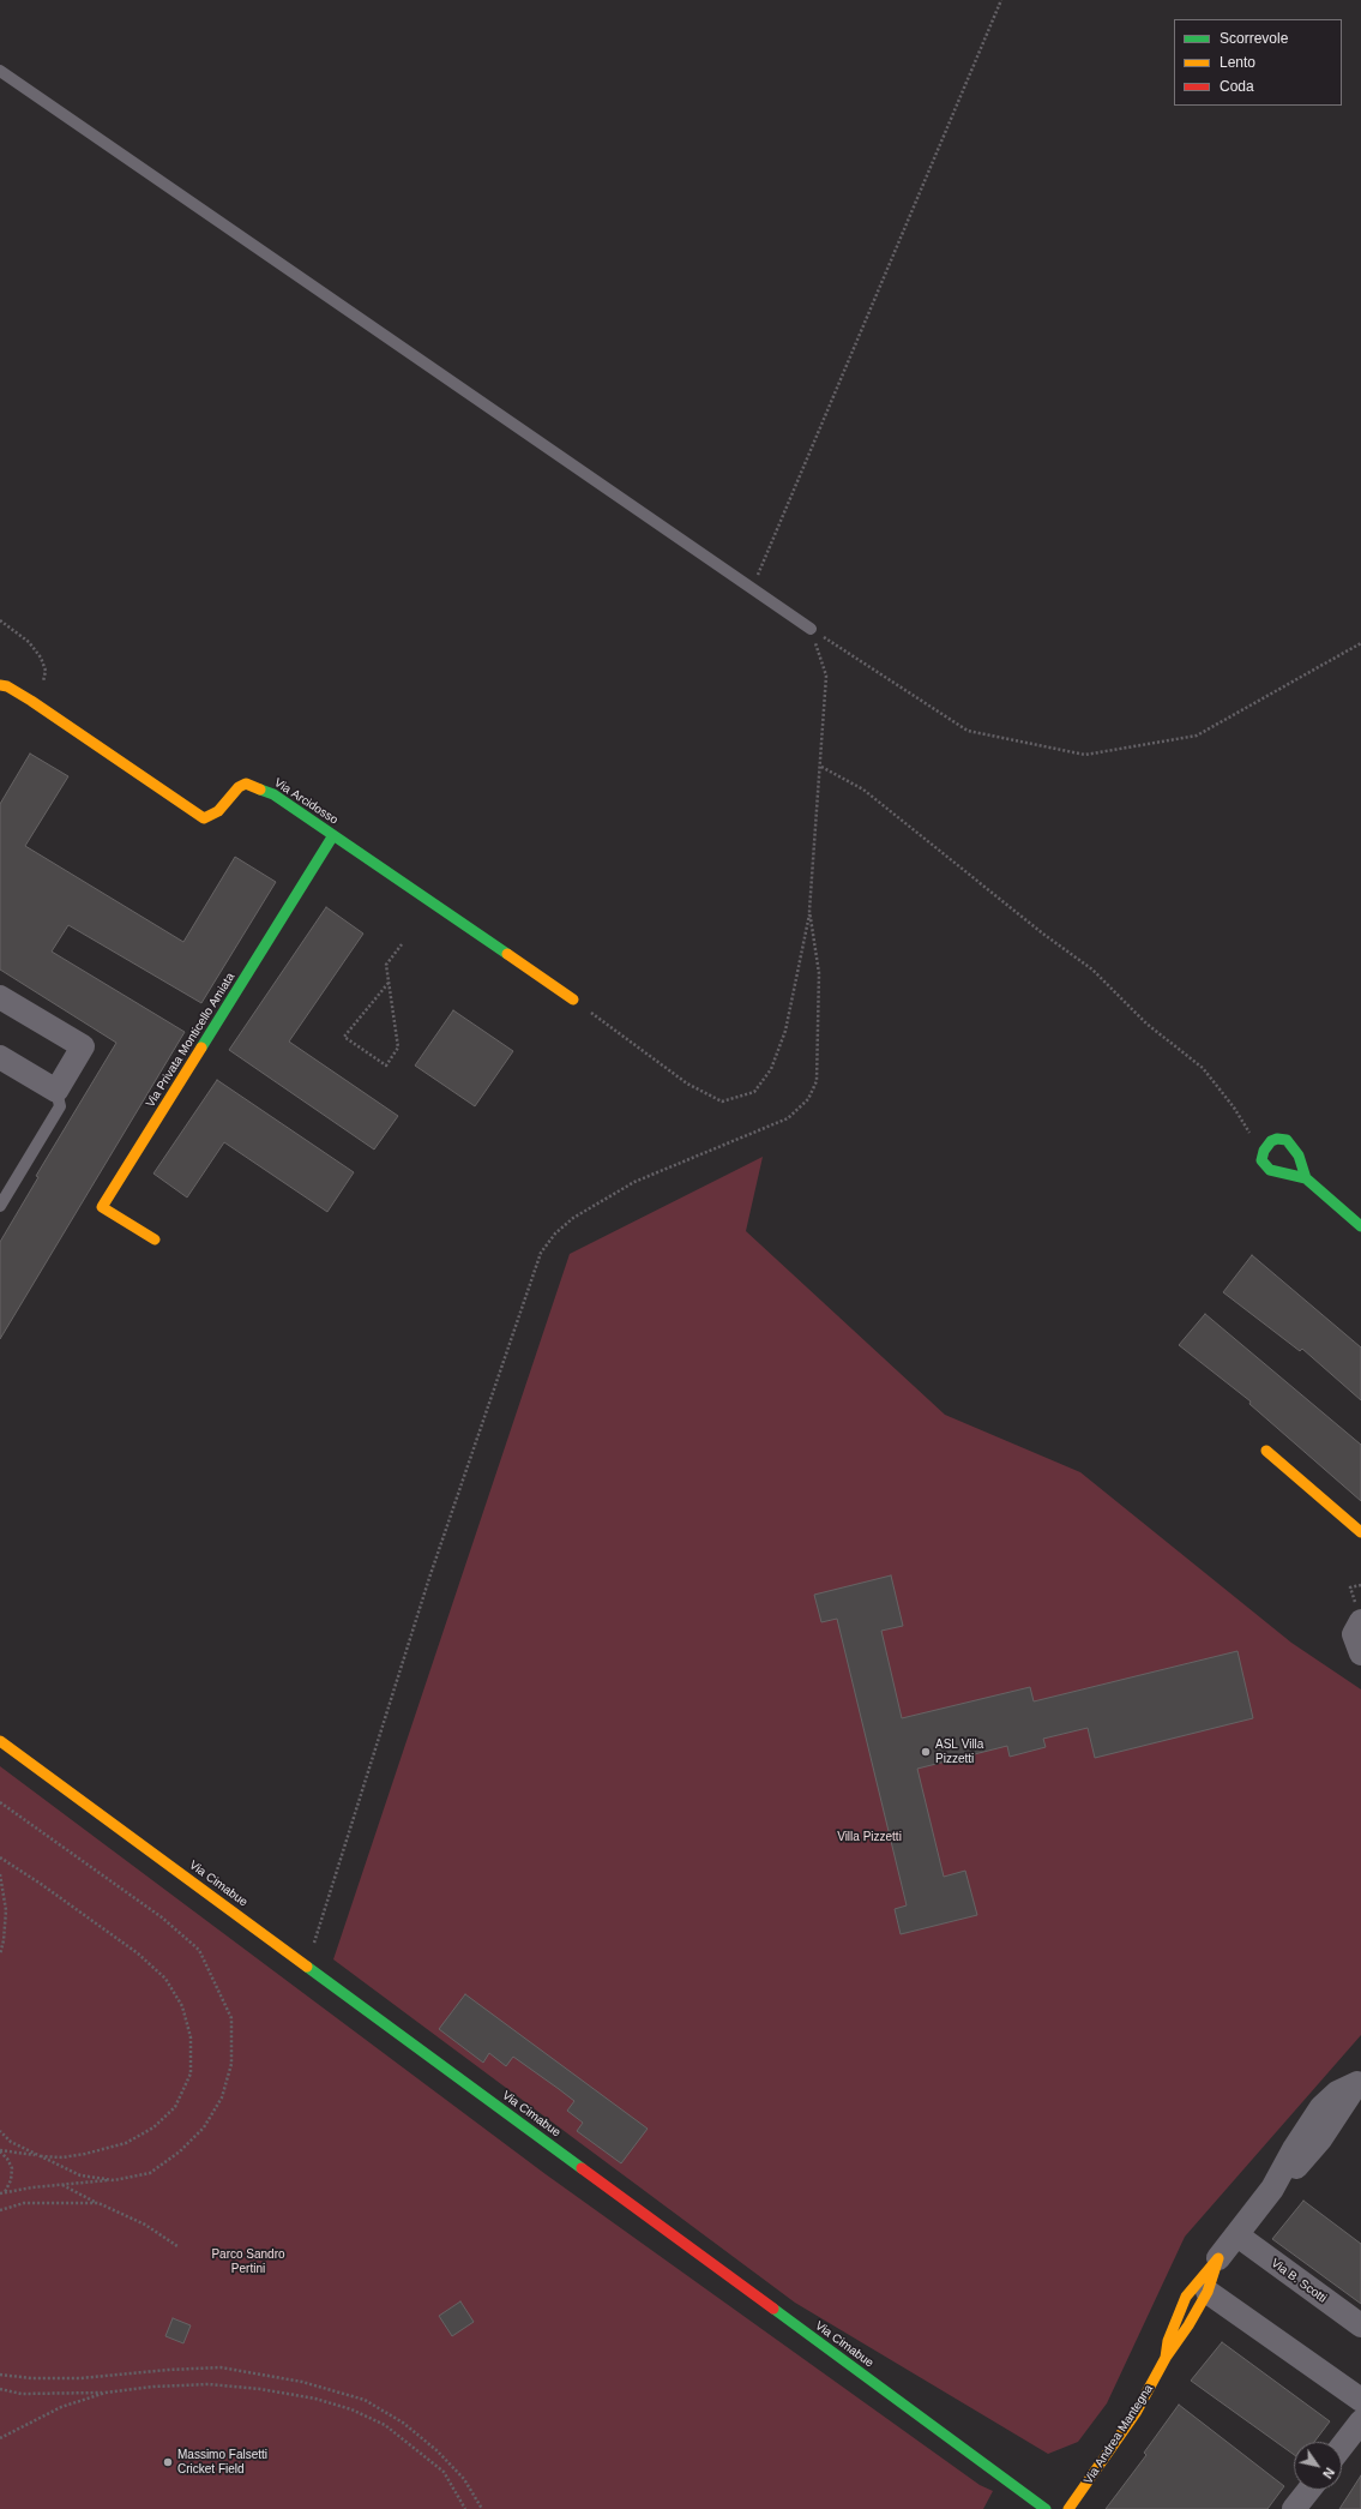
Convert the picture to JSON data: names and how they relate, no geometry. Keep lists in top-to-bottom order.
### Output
{
  "streets": {
    "street": [
      "Via Arcidosso",
      "Via Privata Monticello Amiata",
      "Via Cimabue",
      "Via B. Scotti",
      "Via Andrea Mantegna"
    ]
  },
  "crossings": [
    ["Via Arcidosso", "Via Privata Monticello Amiata"],
    ["Via B. Scotti", "Via Andrea Mantegna"]
  ],
  "parks": ["Villa Pizzetti", "Parco Sandro Pertini"],
  "places": ["ASL Villa Pizzetti", "Massimo Falsetti Cricket Field"],
  "legend": ["Scorrevole", "Lento", "Coda"],
  "north": "bottom right"
}
